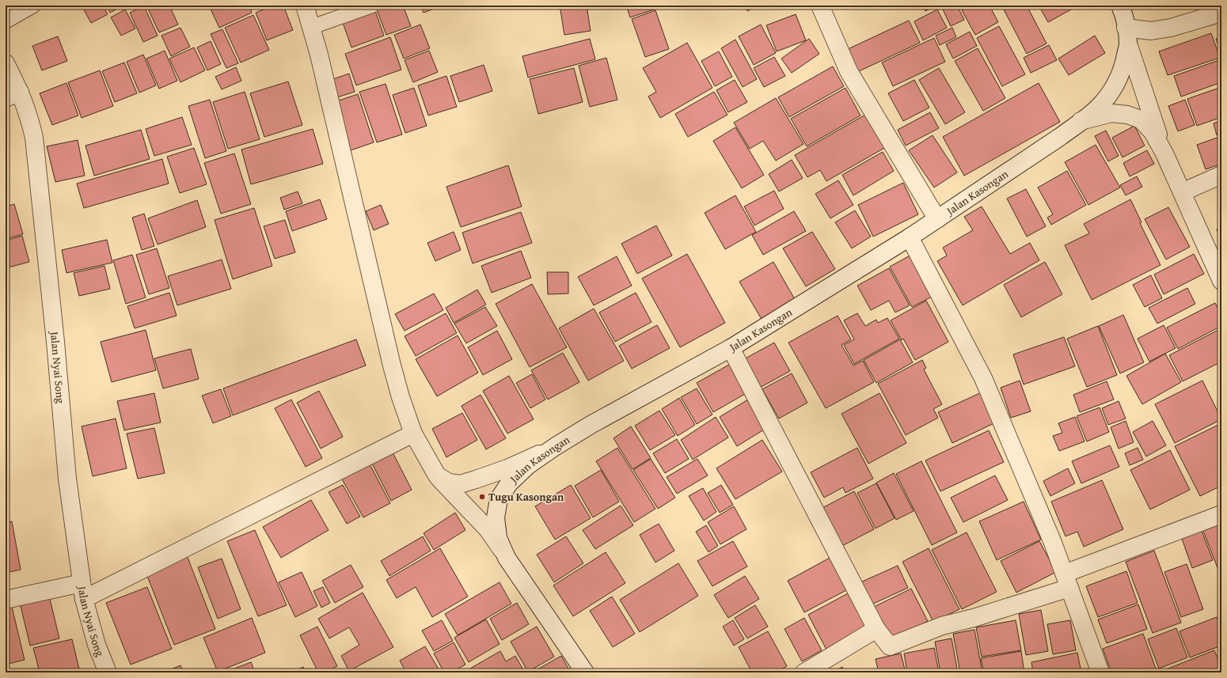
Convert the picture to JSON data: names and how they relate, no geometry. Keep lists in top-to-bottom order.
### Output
{
  "streets": {
    "street": ["Jalan Kasongan", "Jalan Nyai Song"]
  },
  "places": ["Tugu Kasongan"]
}
